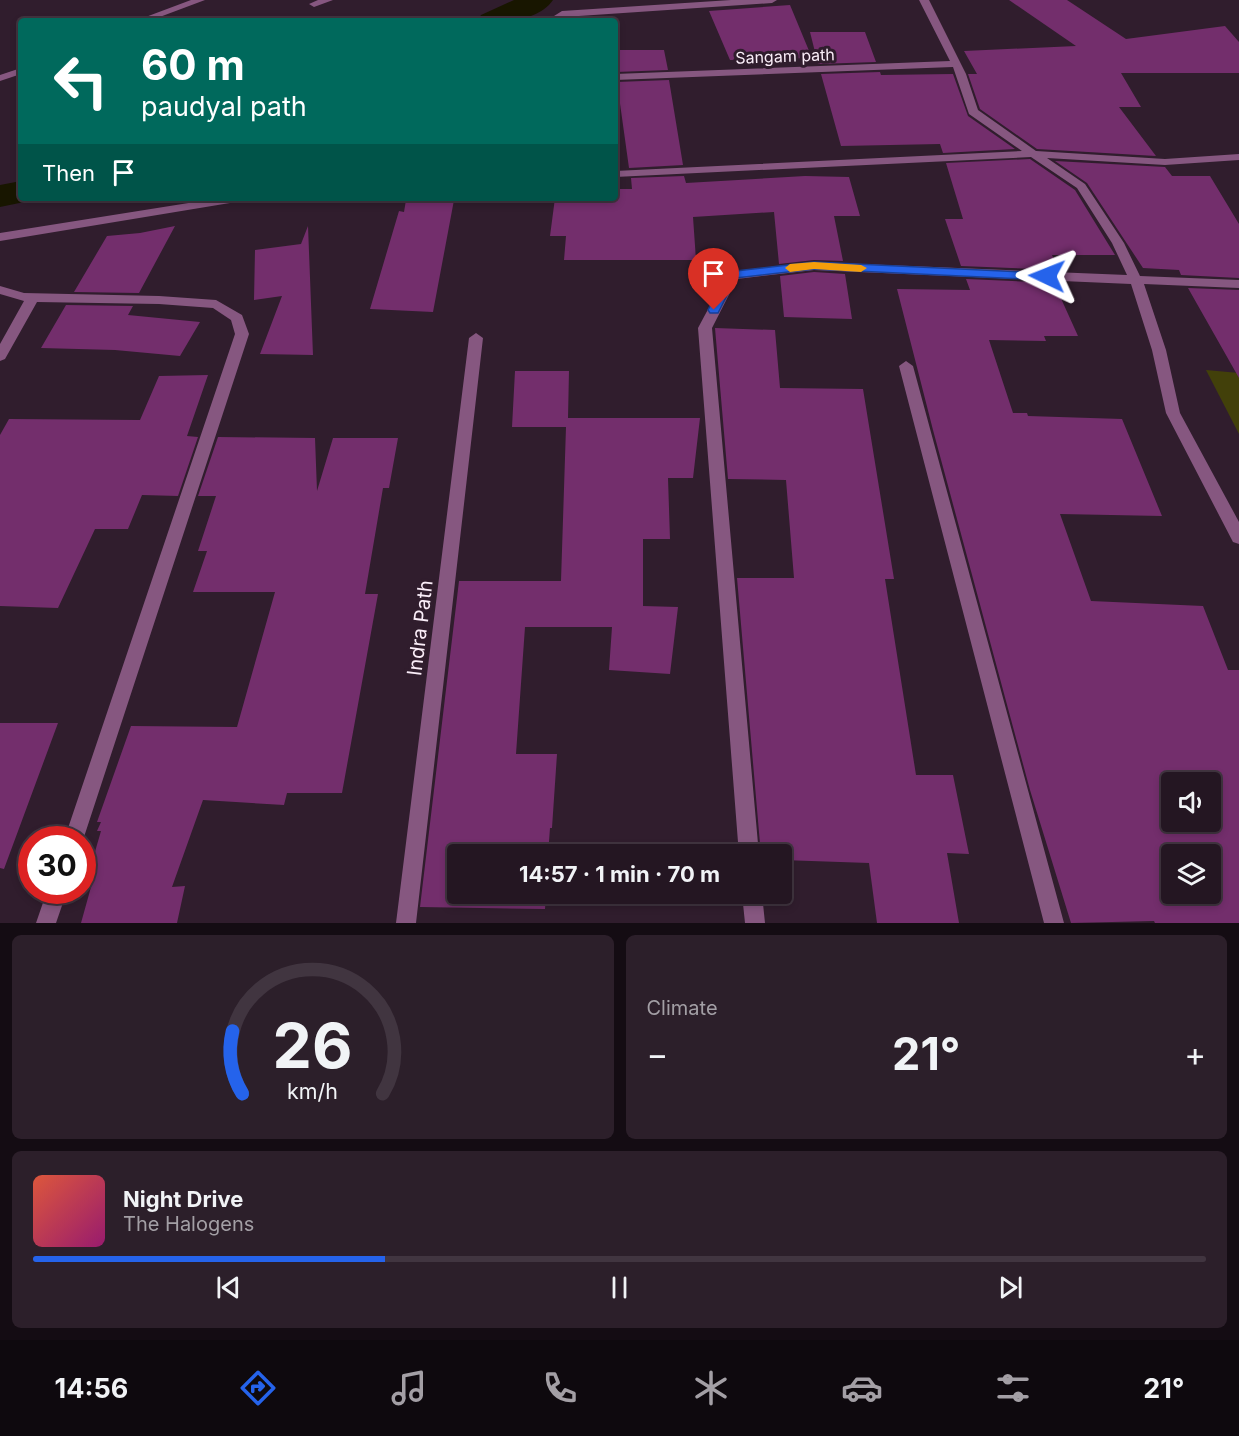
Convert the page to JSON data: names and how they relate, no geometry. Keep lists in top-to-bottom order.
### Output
{
  "streets": {
    "street": ["Sangam path", "Indra Path"]
  },
  "page": {
    "turn": ["60 m", "paudyal path"],
    "then": "Then",
    "limit": "30",
    "trip": "14:57 · 1 min · 70 m",
    "tile": "Climate",
    "heat": ["−", "21°", "+"],
    "song": ["Night Drive", "The Halogens"],
    "tabs": ["14:56", "21°"],
    "gauge": ["26", "km/h"]
  }
}
